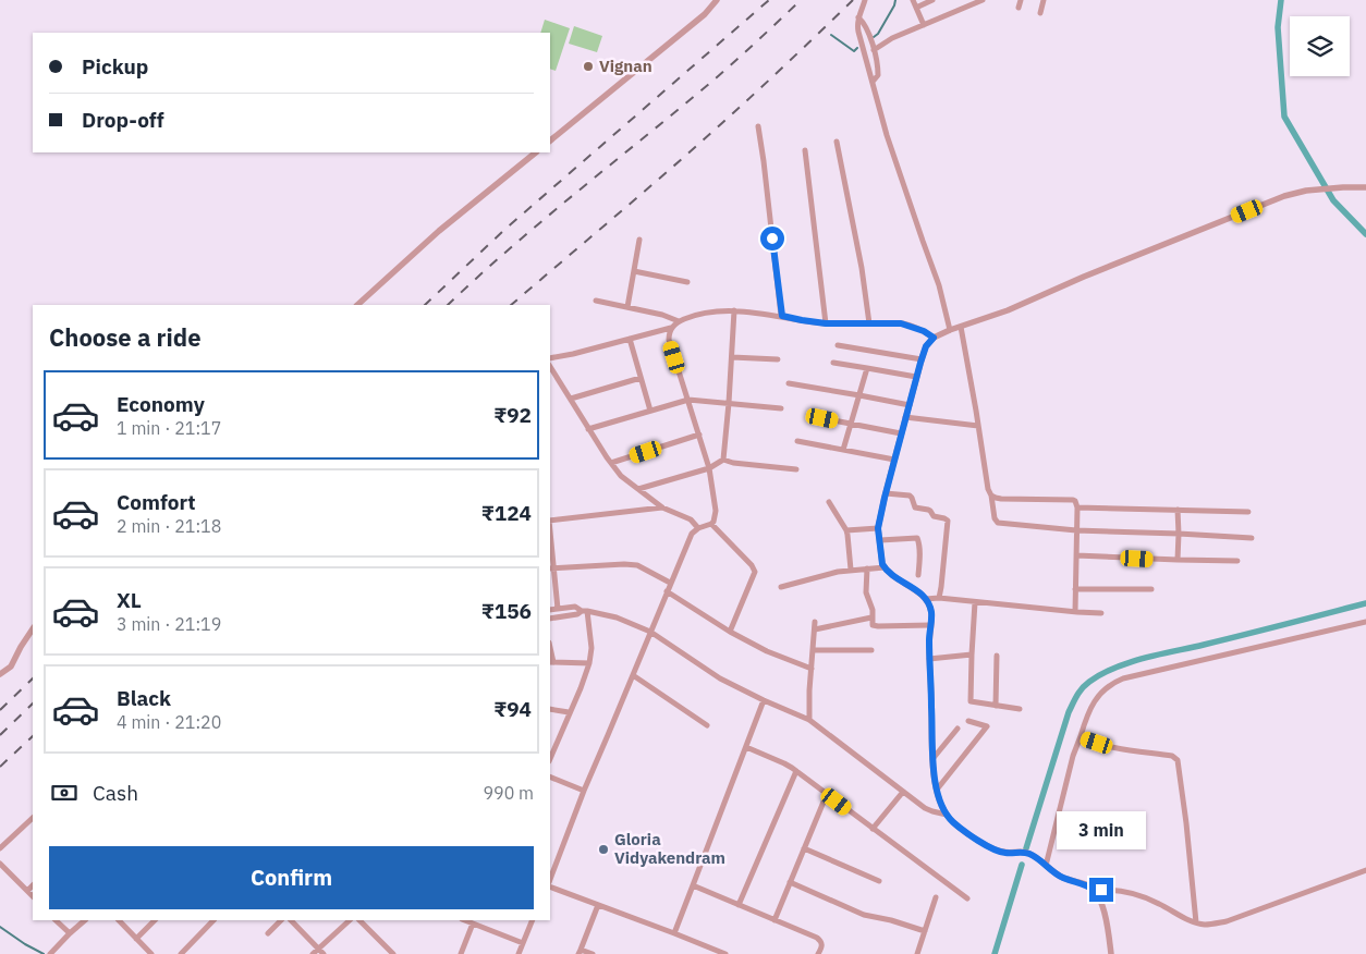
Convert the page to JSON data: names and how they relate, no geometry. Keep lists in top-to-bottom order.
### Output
{
  "places": ["Vignan", "Gloria Vidyakendram"],
  "page": {
    "banner": ["Pickup", "Drop-off"],
    "heading": "Choose a ride",
    "list": [
      {
        "name": "Economy",
        "note": "1 min · 21:17",
        "value": "₹92"
      },
      {
        "name": "Comfort",
        "note": "2 min · 21:18",
        "value": "₹124"
      },
      {
        "name": "XL",
        "note": "3 min · 21:19",
        "value": "₹156"
      },
      {
        "name": "Black",
        "note": "4 min · 21:20",
        "value": "₹94"
      }
    ],
    "pay": ["Cash", "990 m"],
    "bubble": "3 min",
    "buttons": "Confirm"
  }
}
